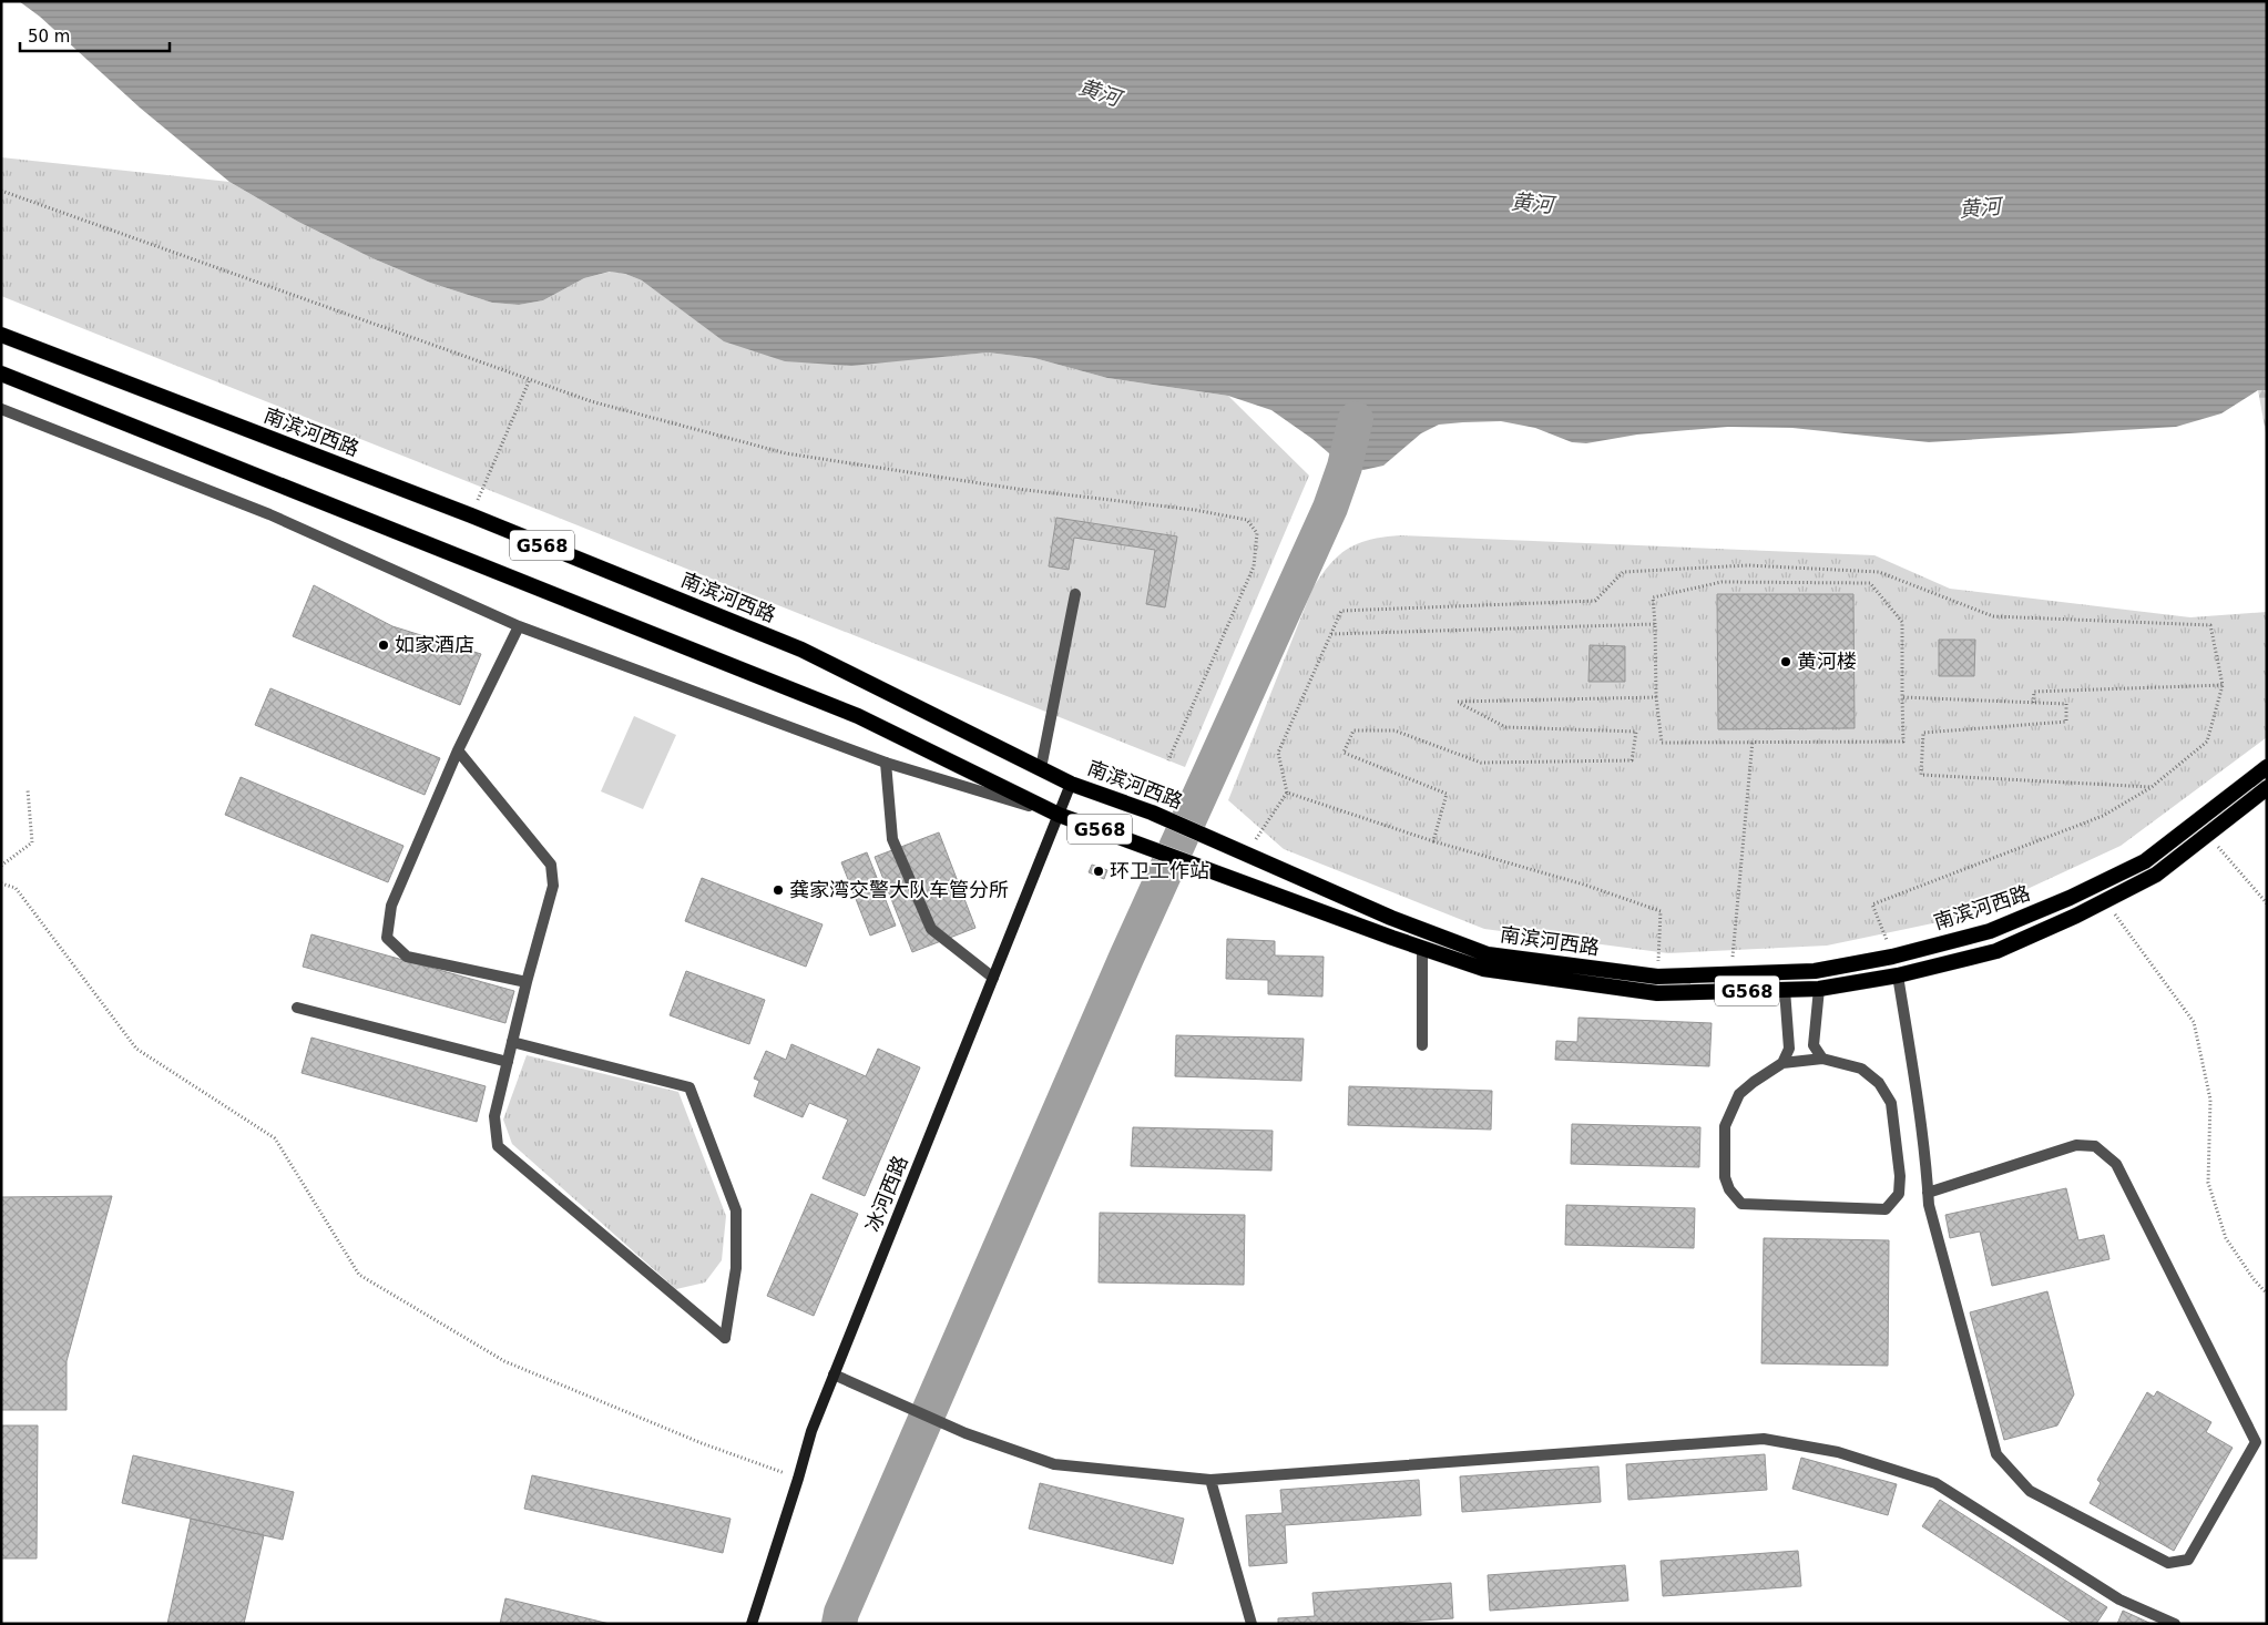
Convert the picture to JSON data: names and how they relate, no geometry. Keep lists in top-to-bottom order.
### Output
{
  "streets": {
    "highway": ["南滨河西路", "G568"],
    "main road": ["冰河西路"]
  },
  "crossings": [
    ["南滨河西路", "冰河西路"]
  ],
  "water": ["黄河"],
  "places": [
    "如家酒店",
    "黄河楼",
    "环卫工作站",
    "龚家湾交警大队车管分所"
  ],
  "scale_bar": "50 m"
}
